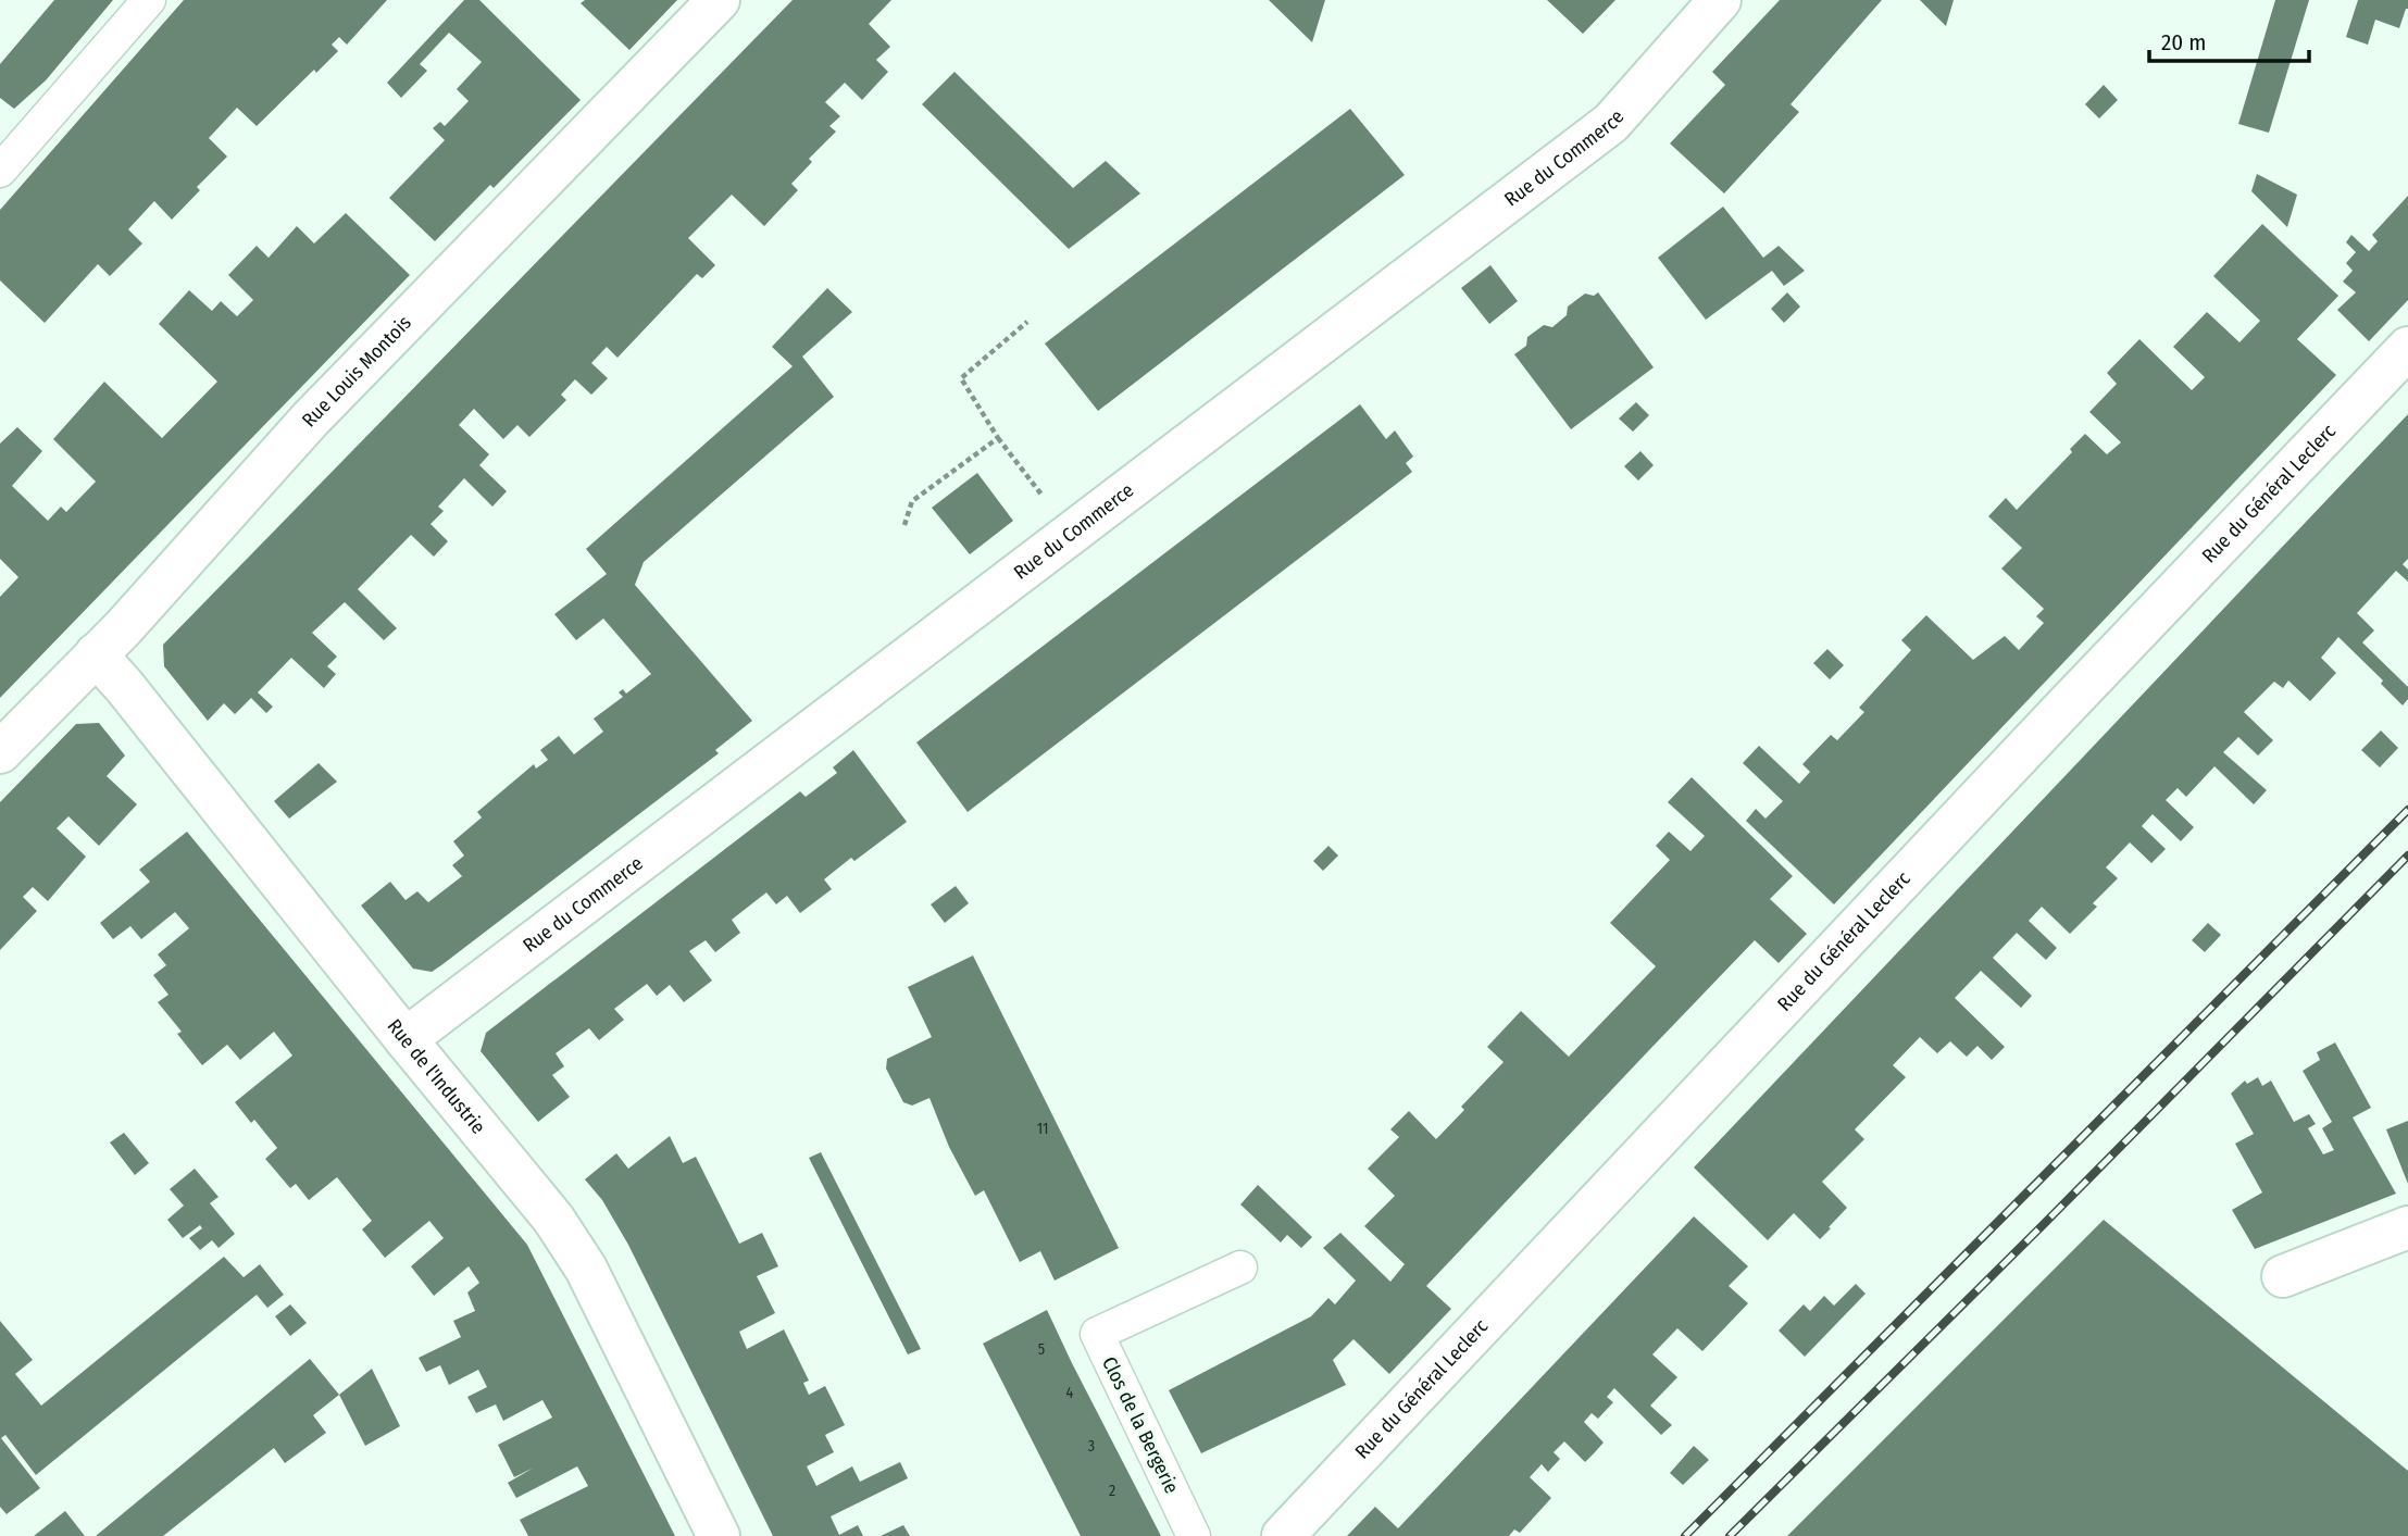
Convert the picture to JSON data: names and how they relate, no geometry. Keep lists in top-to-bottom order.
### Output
{
  "streets": {
    "street": [
      "Rue du Commerce",
      "Rue Louis Montois",
      "Rue du Général Leclerc",
      "Rue de l'Industrie"
    ],
    "lane": ["Clos de la Bergerie"]
  },
  "crossings": [
    ["Rue du Commerce", "Rue de l'Industrie"],
    ["Rue Louis Montois", "Rue de l'Industrie"]
  ],
  "house_numbers": [
    "11",
    "5",
    "4",
    "3",
    "2"
  ],
  "scale_bar": "20 m"
}
